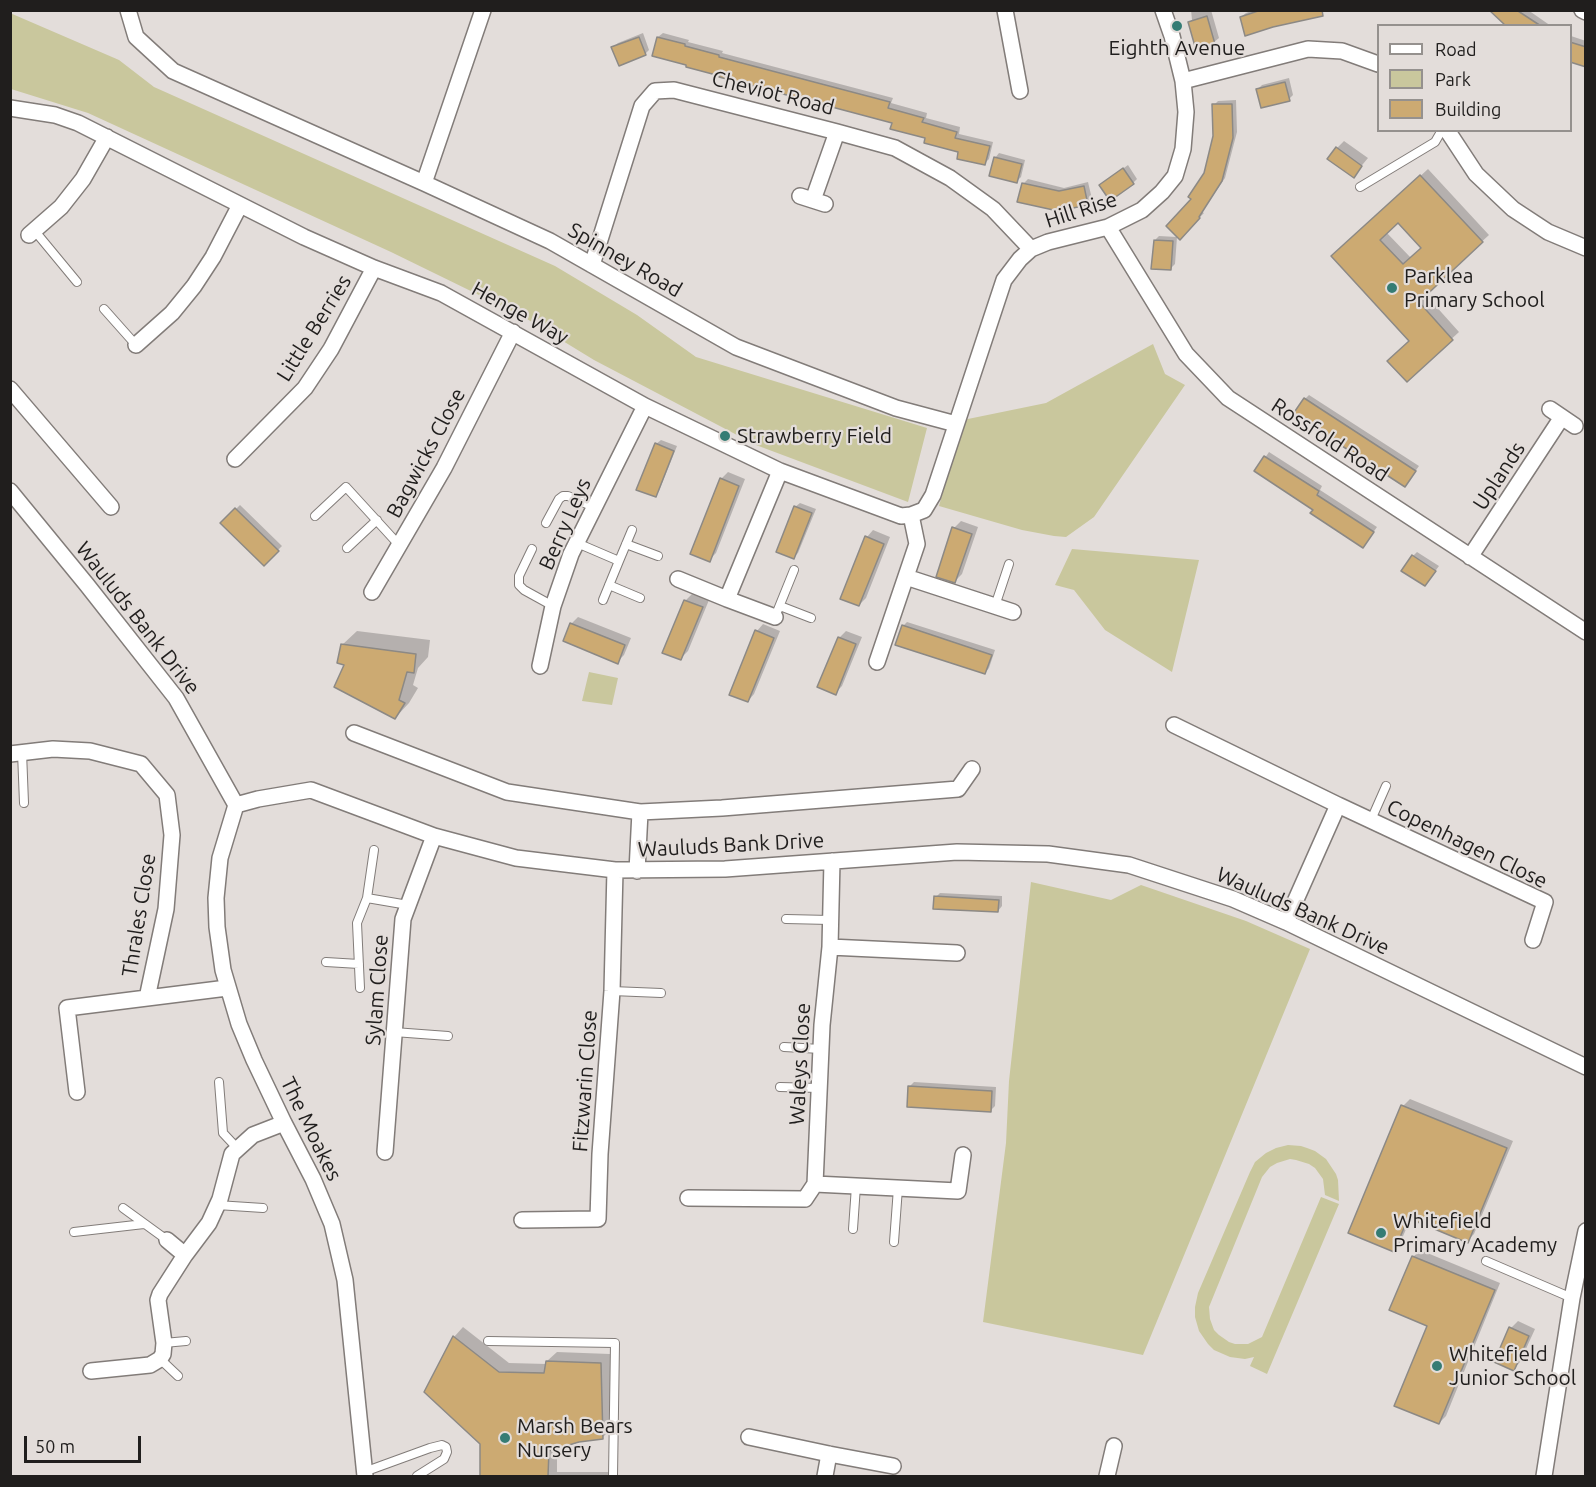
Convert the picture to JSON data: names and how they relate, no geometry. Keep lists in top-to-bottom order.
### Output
{
  "streets": {
    "street": [
      "Cheviot Road",
      "Hill Rise",
      "Spinney Road",
      "Henge Way",
      "Little Berries",
      "Rossfold Road",
      "Bagwicks Close",
      "Uplands",
      "Berry Leys",
      "Wauluds Bank Drive",
      "Copenhagen Close",
      "Thrales Close",
      "Sylam Close",
      "Waleys Close",
      "Fitzwarin Close",
      "The Moakes"
    ]
  },
  "crossings": [
    ["Cheviot Road", "Hill Rise"],
    ["Cheviot Road", "Spinney Road"],
    ["Hill Rise", "Rossfold Road"],
    ["Henge Way", "Little Berries"],
    ["Henge Way", "Bagwicks Close"],
    ["Henge Way", "Berry Leys"],
    ["Rossfold Road", "Uplands"],
    ["Wauluds Bank Drive", "Sylam Close"],
    ["Wauluds Bank Drive", "Waleys Close"],
    ["Wauluds Bank Drive", "Fitzwarin Close"],
    ["Wauluds Bank Drive", "The Moakes"],
    ["Thrales Close", "The Moakes"]
  ],
  "places": [
    "Eighth Avenue",
    "Parklea Primary School",
    "Strawberry Field",
    "Whitefield Primary Academy",
    "Whitefield Junior School",
    "Marsh Bears Nursery"
  ],
  "legend": ["Road", "Park", "Building"],
  "scale_bar": "50 m"
}
